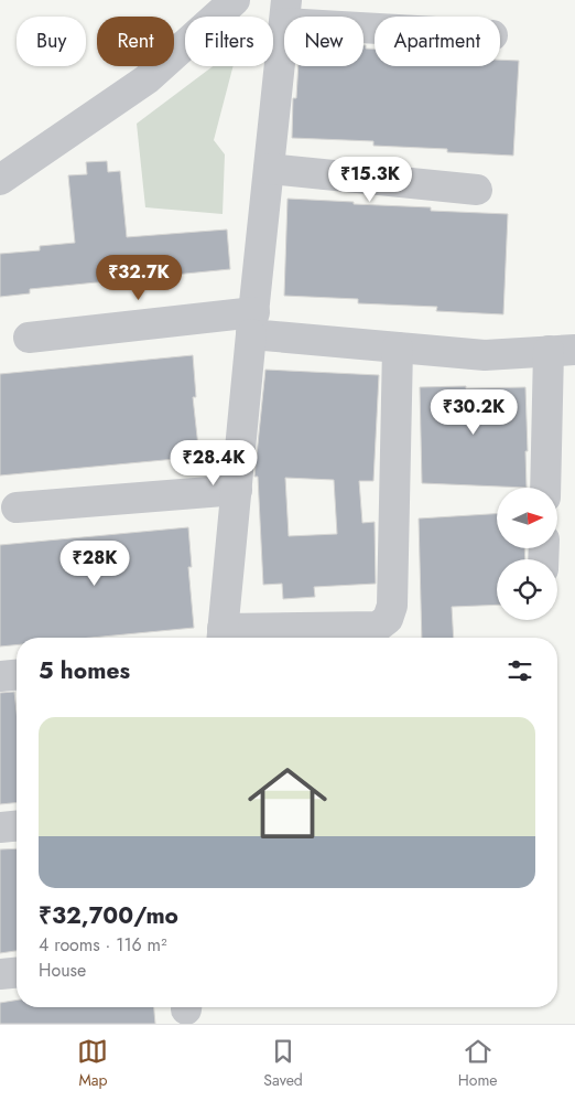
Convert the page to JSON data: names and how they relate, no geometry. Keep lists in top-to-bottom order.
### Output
{
  "north": "right",
  "page": {
    "chip": [
      "Buy",
      "Rent",
      "Filters",
      "New",
      "Apartment"
    ],
    "price": [
      "₹15.3K",
      "₹32.7K",
      "₹30.2K",
      "₹28.4K",
      "₹28K"
    ],
    "heading": "5 homes",
    "list": [
      {
        "name": "₹32,700/mo",
        "note": "4 rooms · 116 m² · House"
      }
    ],
    "tabs": ["Map", "Saved", "Home"]
  }
}
